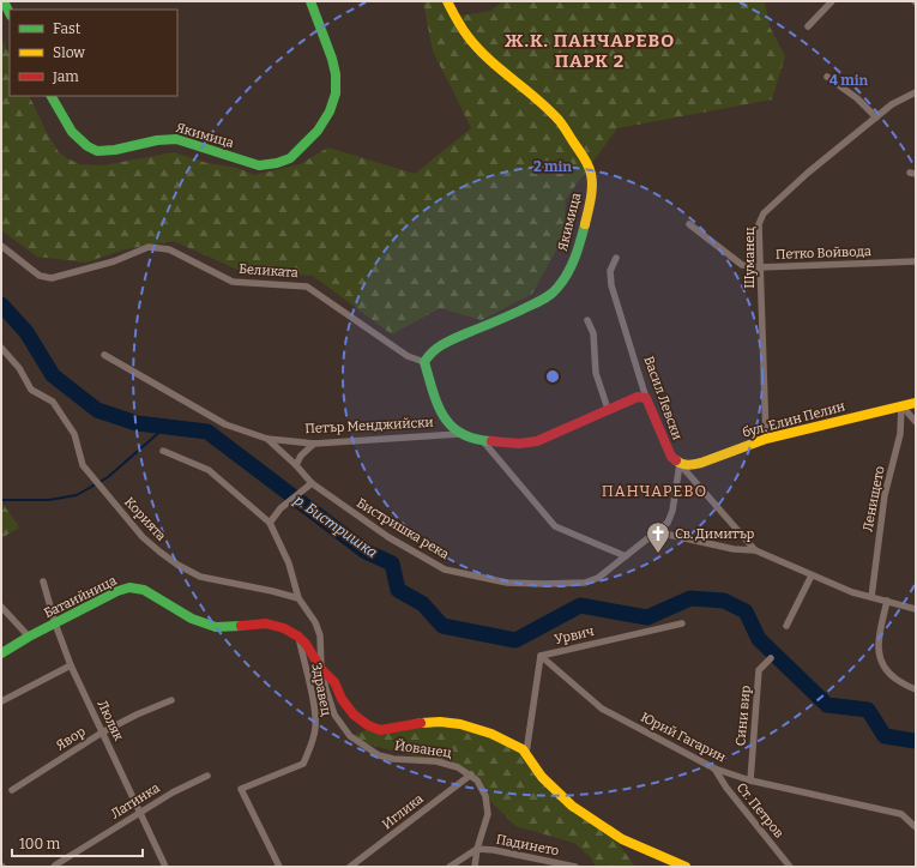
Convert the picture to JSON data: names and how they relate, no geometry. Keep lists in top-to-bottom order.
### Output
{
  "streets": {
    "street": [
      "Якимица",
      "Петко Войвода",
      "Шуманец",
      "Беликата",
      "Васил Левски",
      "бул. Елин Пелин",
      "Петър Менджийски",
      "Ленището",
      "Корията",
      "Бистришка река",
      "Батаийница",
      "Урвич",
      "Здравец",
      "Сини вир",
      "Люляк",
      "Юрий Гагарин",
      "Явор",
      "Йованец",
      "Латинка",
      "Ст. Петров",
      "Иглика",
      "Падинето"
    ]
  },
  "crossings": [
    ["Якимица", "Беликата"],
    ["Петко Войвода", "Шуманец"],
    ["Шуманец", "бул. Елин Пелин"],
    ["Васил Левски", "бул. Елин Пелин"],
    ["Васил Левски", "Петър Менджийски"],
    ["Васил Левски", "Ленището"],
    ["Васил Левски", "Бистришка река"],
    ["бул. Елин Пелин", "Ленището"],
    ["бул. Елин Пелин", "Бистришка река"],
    ["Петър Менджийски", "Бистришка река"],
    ["Батаийница", "Урвич"],
    ["Батаийница", "Здравец"],
    ["Батаийница", "Люляк"],
    ["Батаийница", "Йованец"],
    ["Урвич", "Юрий Гагарин"],
    ["Сини вир", "Юрий Гагарин"],
    ["Люляк", "Явор"],
    ["Люляк", "Латинка"],
    ["Юрий Гагарин", "Ст. Петров"],
    ["Йованец", "Иглика"]
  ],
  "districts": ["Ж.К. ПАНЧАРЕВО ПАРК 2", "ПАНЧАРЕВО"],
  "water": ["р. Бистришка"],
  "places": {
    "church": ["Св. Димитър"]
  },
  "legend": ["Fast", "Slow", "Jam"],
  "scale_bar": "100 m",
  "rings": ["4 min", "2 min"]
}
